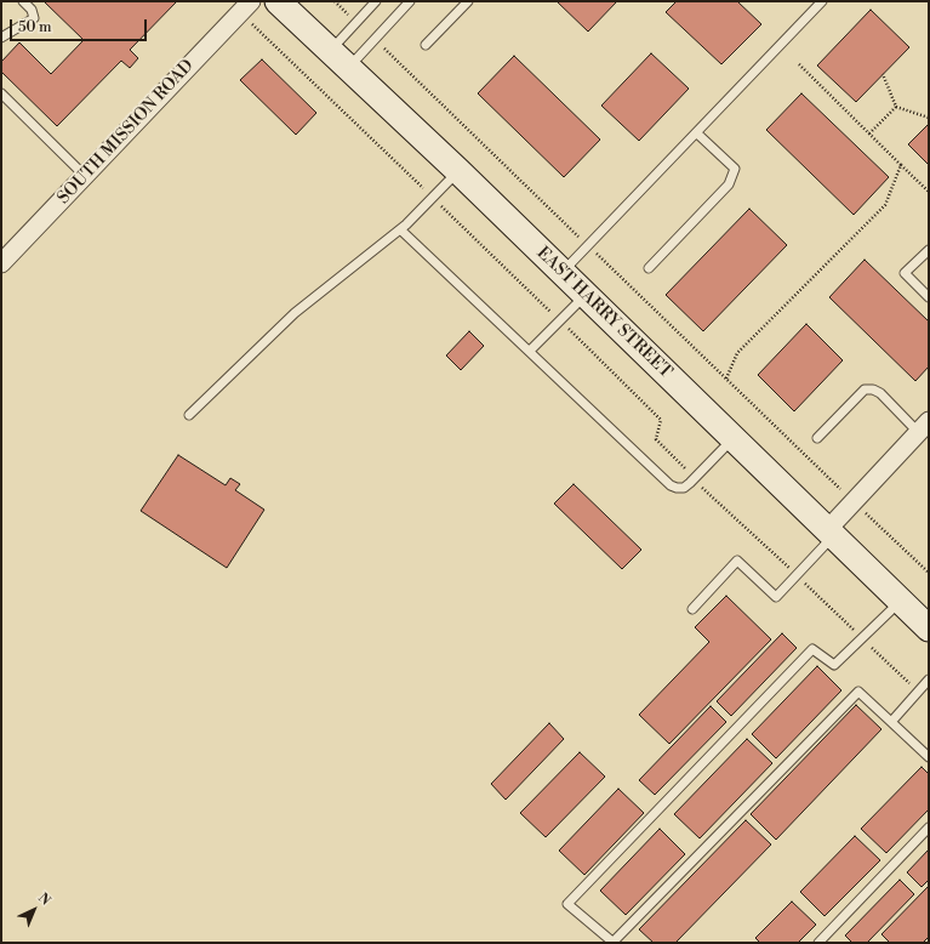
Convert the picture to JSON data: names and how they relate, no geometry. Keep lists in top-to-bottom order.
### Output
{
  "streets": {
    "main road": ["EAST HARRY STREET"],
    "street": ["SOUTH MISSION ROAD"]
  },
  "scale_bar": "50 m",
  "north": "top right"
}
